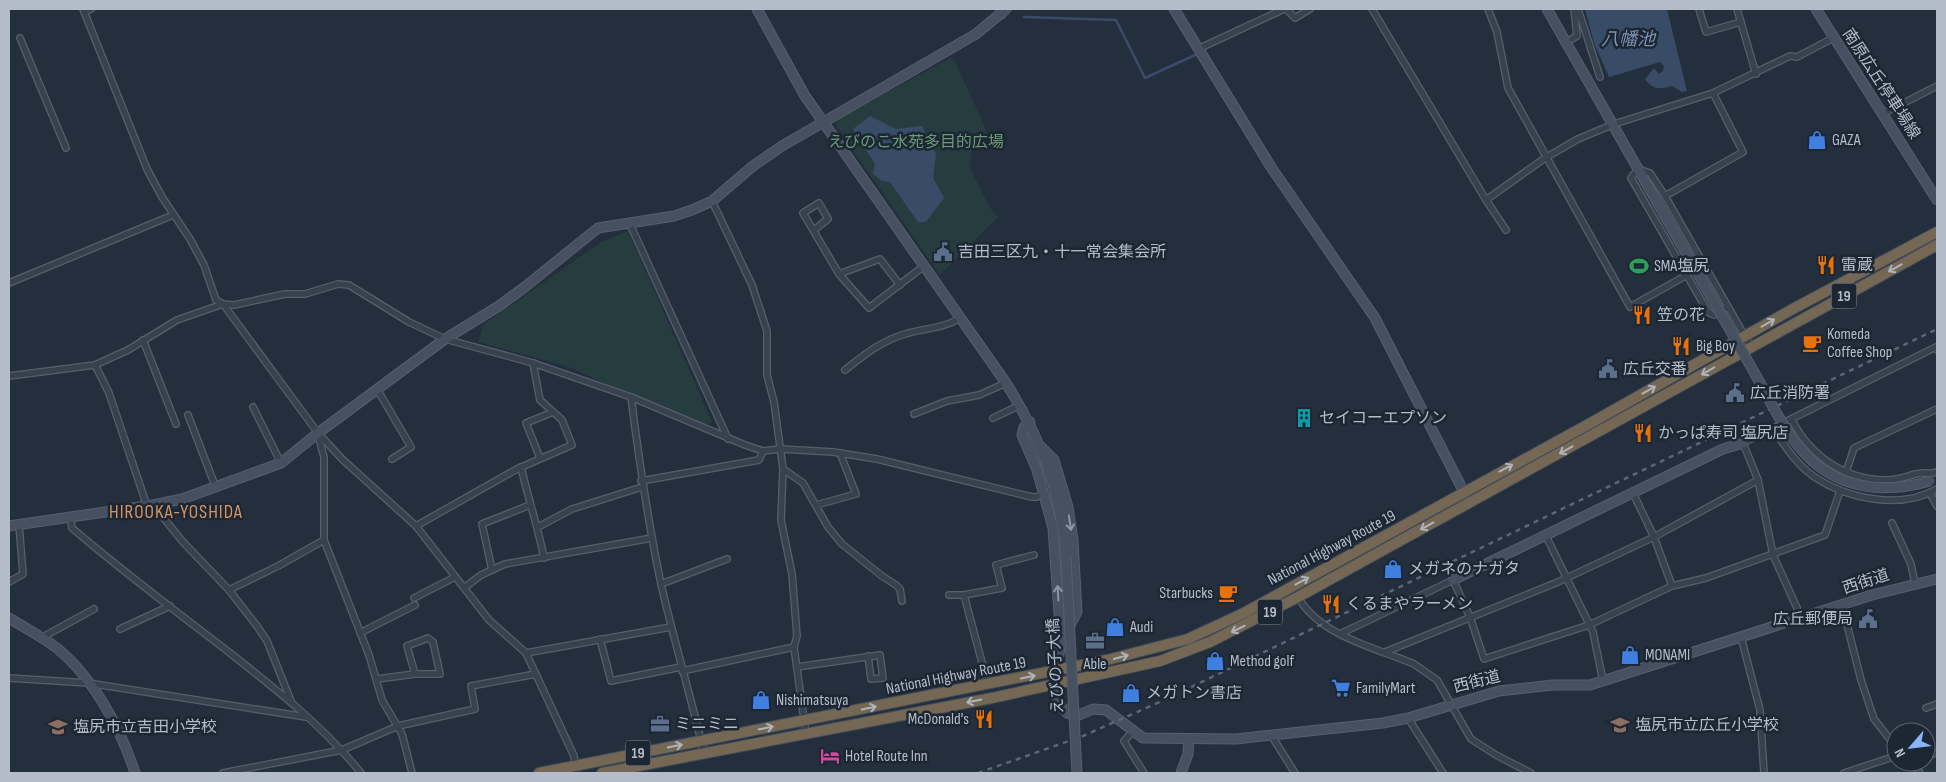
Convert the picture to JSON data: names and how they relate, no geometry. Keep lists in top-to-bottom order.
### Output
{
  "streets": {
    "highway": ["19", "National Highway Route 19"],
    "street": ["南原広丘停車場線", "西街道", "えびの子大橋"]
  },
  "crossings": [
    ["National Highway Route 19", "西街道"]
  ],
  "districts": ["HIROOKA-YOSHIDA"],
  "water": ["八幡池"],
  "parks": ["えびのこ水苑多目的広場"],
  "places": {
    "shop": [
      "GAZA",
      "メガネのナガタ",
      "Audi",
      "MONAMI",
      "Method golf",
      "メガトン書店",
      "Nishimatsuya"
    ],
    "public building": [
      "吉田三区九・十一常会集会所",
      "広丘交番",
      "広丘消防署",
      "広丘郵便局"
    ],
    "restaurant": [
      "雷蔵",
      "笠の花",
      "Big Boy",
      "かっぱ寿司 塩尻店",
      "くるまやラーメン",
      "McDonald's"
    ],
    "sports": ["SMA塩尻"],
    "cafe": ["Komeda Coffee Shop", "Starbucks"],
    "building": ["セイコーエプソン"],
    "office": ["Able", "ミニミニ"],
    "supermarket": ["FamilyMart"],
    "school or university": ["塩尻市立広丘小学校", "塩尻市立吉田小学校"],
    "hotel": ["Hotel Route Inn"]
  },
  "north": "bottom left"
}
